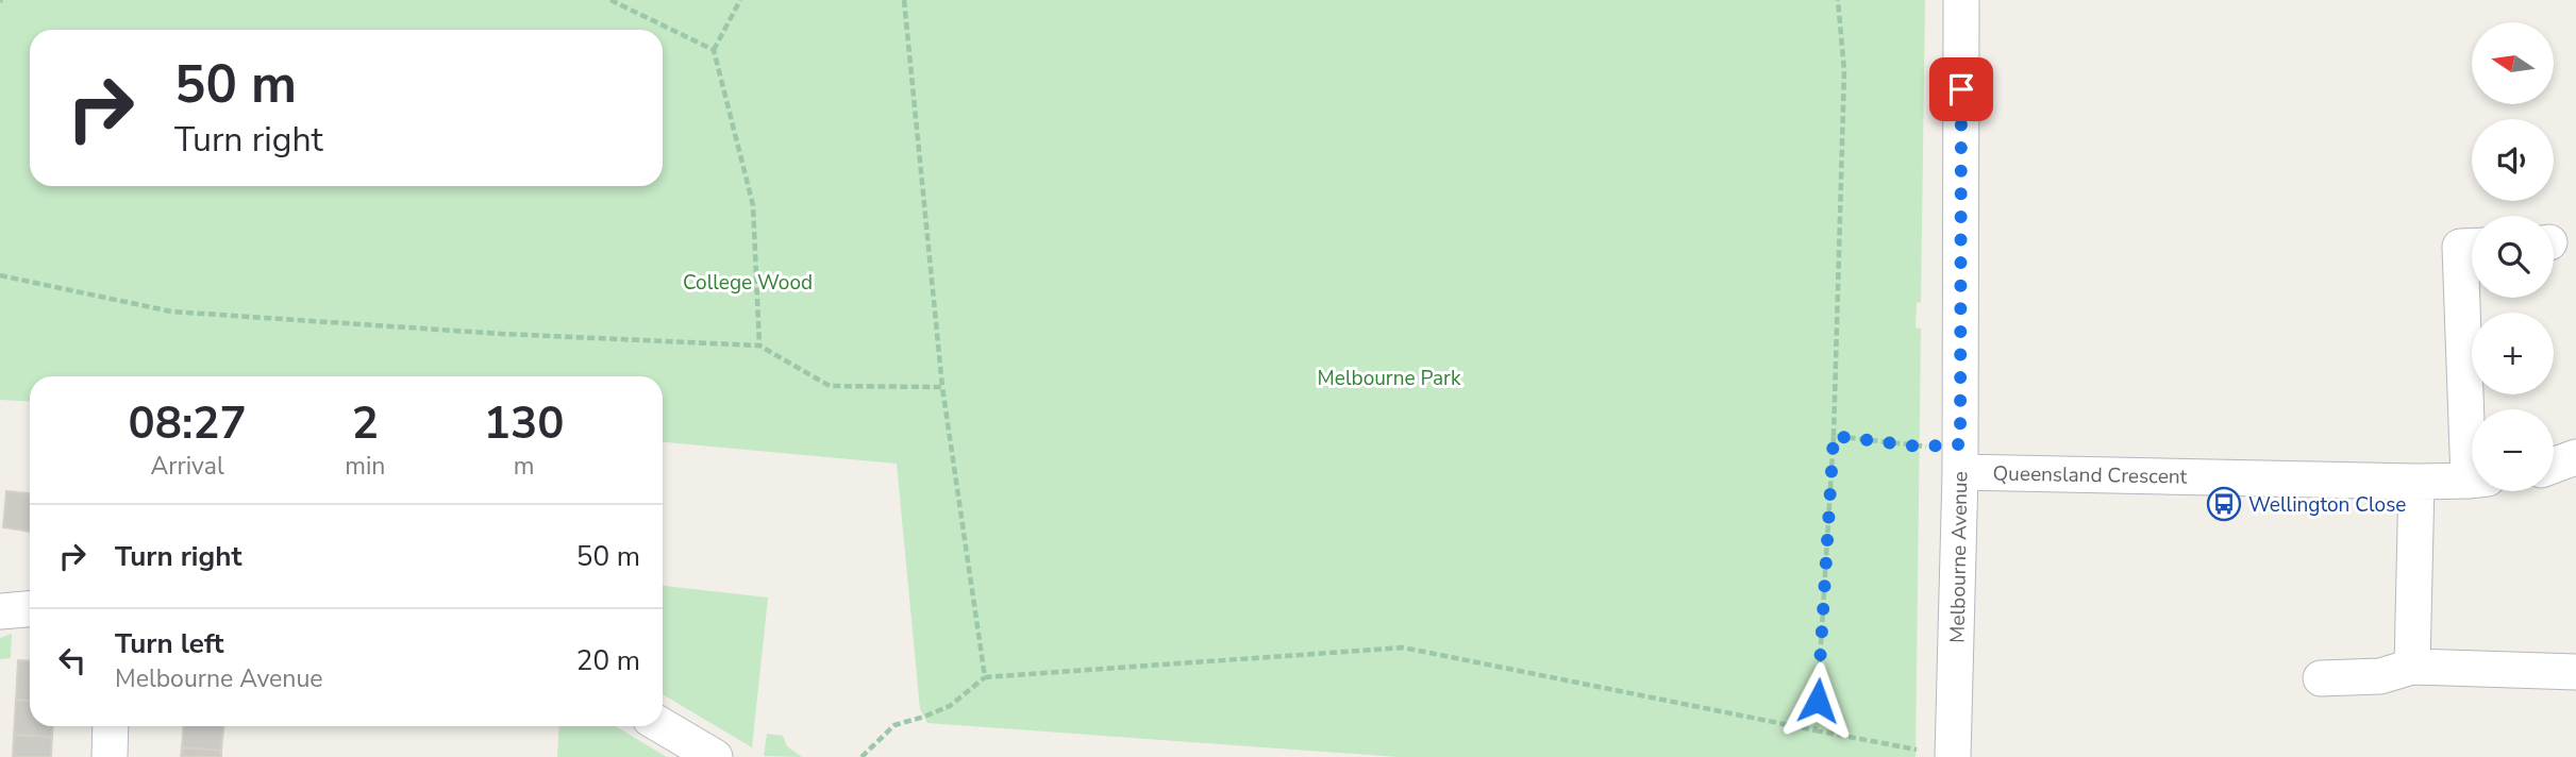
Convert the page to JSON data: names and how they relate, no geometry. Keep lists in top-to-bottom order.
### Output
{
  "streets": {
    "street": ["Queensland Crescent", "Melbourne Avenue"]
  },
  "crossings": [
    ["Queensland Crescent", "Melbourne Avenue"]
  ],
  "parks": ["College Wood", "Melbourne Park"],
  "places": {
    "bus stop": ["Wellington Close"]
  },
  "north": "left",
  "page": {
    "map_buttons": ["+", "−"],
    "turn": ["50 m", "Turn right"],
    "eta": [
      "08:27",
      "Arrival",
      "2",
      "min",
      "130",
      "m"
    ],
    "list": [
      {
        "name": "Turn right",
        "value": "50 m"
      },
      {
        "name": "Turn left",
        "note": "Melbourne Avenue",
        "value": "20 m"
      }
    ]
  }
}
